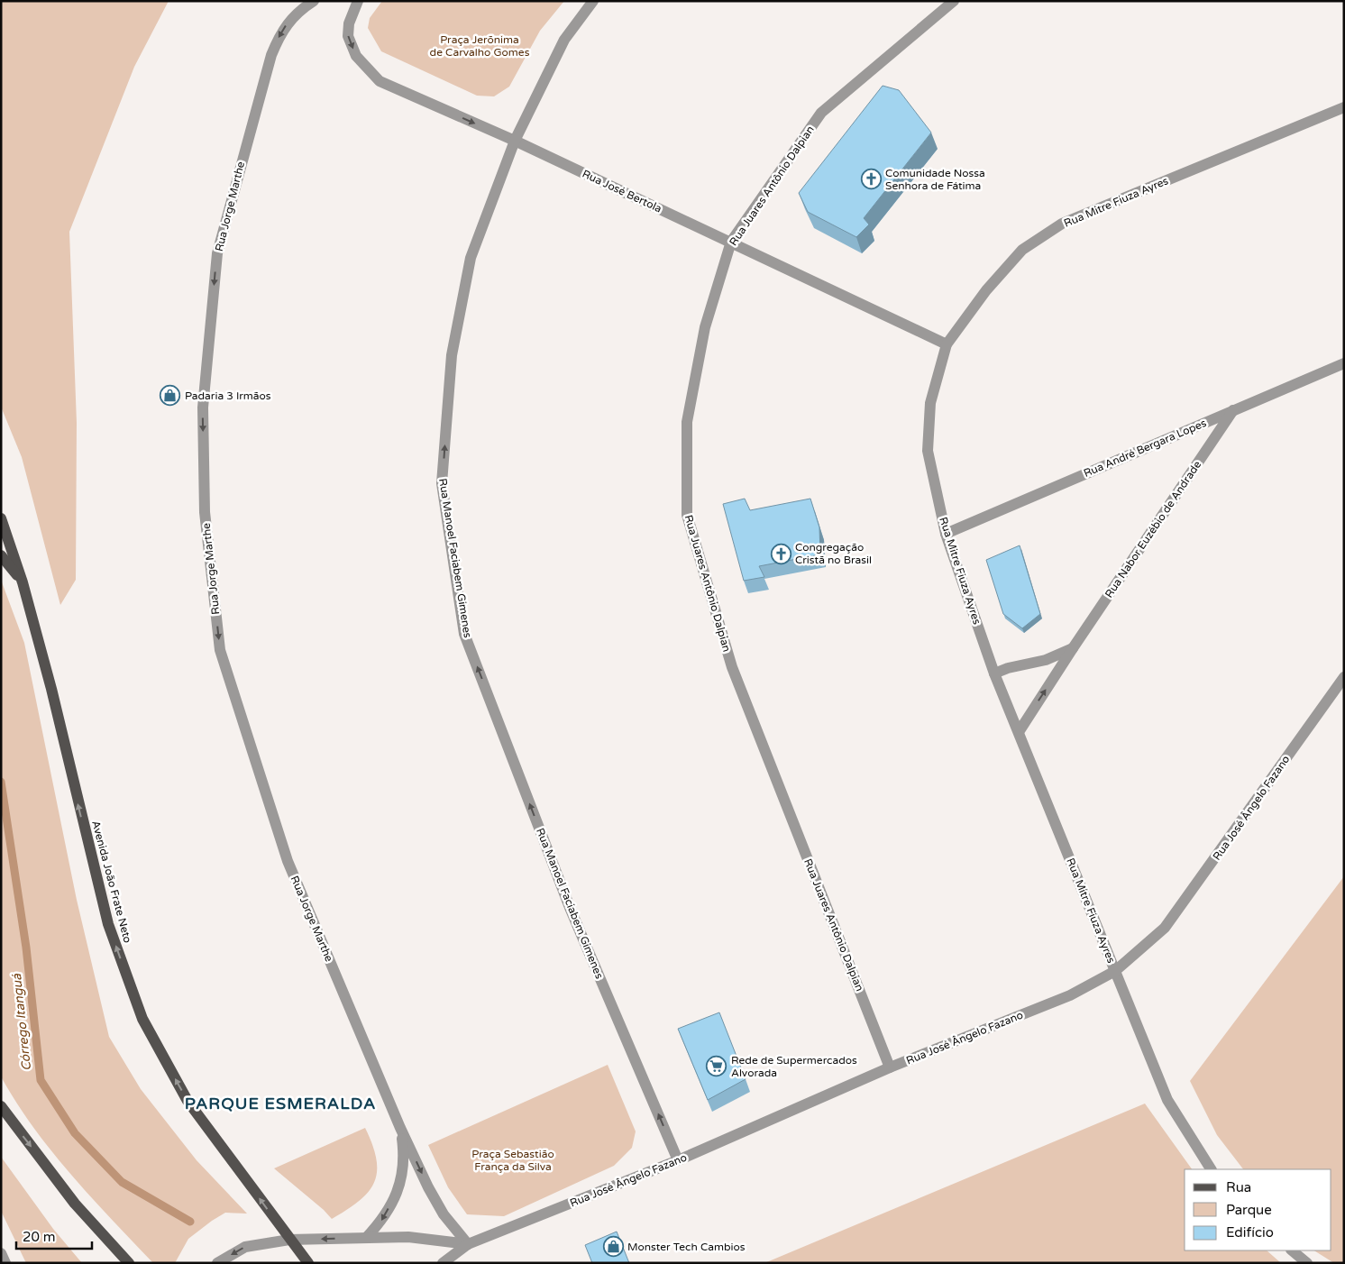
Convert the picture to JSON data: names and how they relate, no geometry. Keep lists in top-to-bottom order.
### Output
{
  "streets": {
    "main road": ["Avenida João Frate Neto"],
    "street": [
      "Rua Juares Antônio Dalpian",
      "Rua José Bertola",
      "Rua Mitre Fiuza Ayres",
      "Rua Jorge Marthe",
      "Rua André Bergara Lopes",
      "Rua Nabor Euzébio de Andrade",
      "Rua Manoel Faciabem Gimenes",
      "Rua José Ângelo Fazano"
    ]
  },
  "crossings": [
    ["Rua Juares Antônio Dalpian", "Rua José Bertola"],
    ["Rua Juares Antônio Dalpian", "Rua José Ângelo Fazano"],
    ["Rua José Bertola", "Rua Mitre Fiuza Ayres"],
    ["Rua José Bertola", "Rua Manoel Faciabem Gimenes"],
    ["Rua Mitre Fiuza Ayres", "Rua André Bergara Lopes"],
    ["Rua Mitre Fiuza Ayres", "Rua Nabor Euzébio de Andrade"],
    ["Rua Mitre Fiuza Ayres", "Rua José Ângelo Fazano"],
    ["Rua Jorge Marthe", "Rua José Ângelo Fazano"],
    ["Rua André Bergara Lopes", "Rua Nabor Euzébio de Andrade"],
    ["Rua Manoel Faciabem Gimenes", "Rua José Ângelo Fazano"],
    ["Rua José Ângelo Fazano", "Avenida João Frate Neto"]
  ],
  "one_way": ["Rua Jorge Marthe", "Rua Manoel Faciabem Gimenes", "Avenida João Frate Neto"],
  "districts": ["PARQUE ESMERALDA"],
  "water": ["Córrego Itanguá"],
  "parks": ["Praça Jerõnima de Carvalho Gomes", "Praça Sebastião França da Silva"],
  "places": {
    "church": ["Comunidade Nossa Senhora de Fátima", "Congregação Cristã no Brasil"],
    "shop": ["Padaria 3 Irmãos", "Monster Tech Cambios"],
    "supermarket": ["Rede de Supermercados Alvorada"]
  },
  "legend": ["Rua", "Parque", "Edifício"],
  "scale_bar": "20 m"
}
